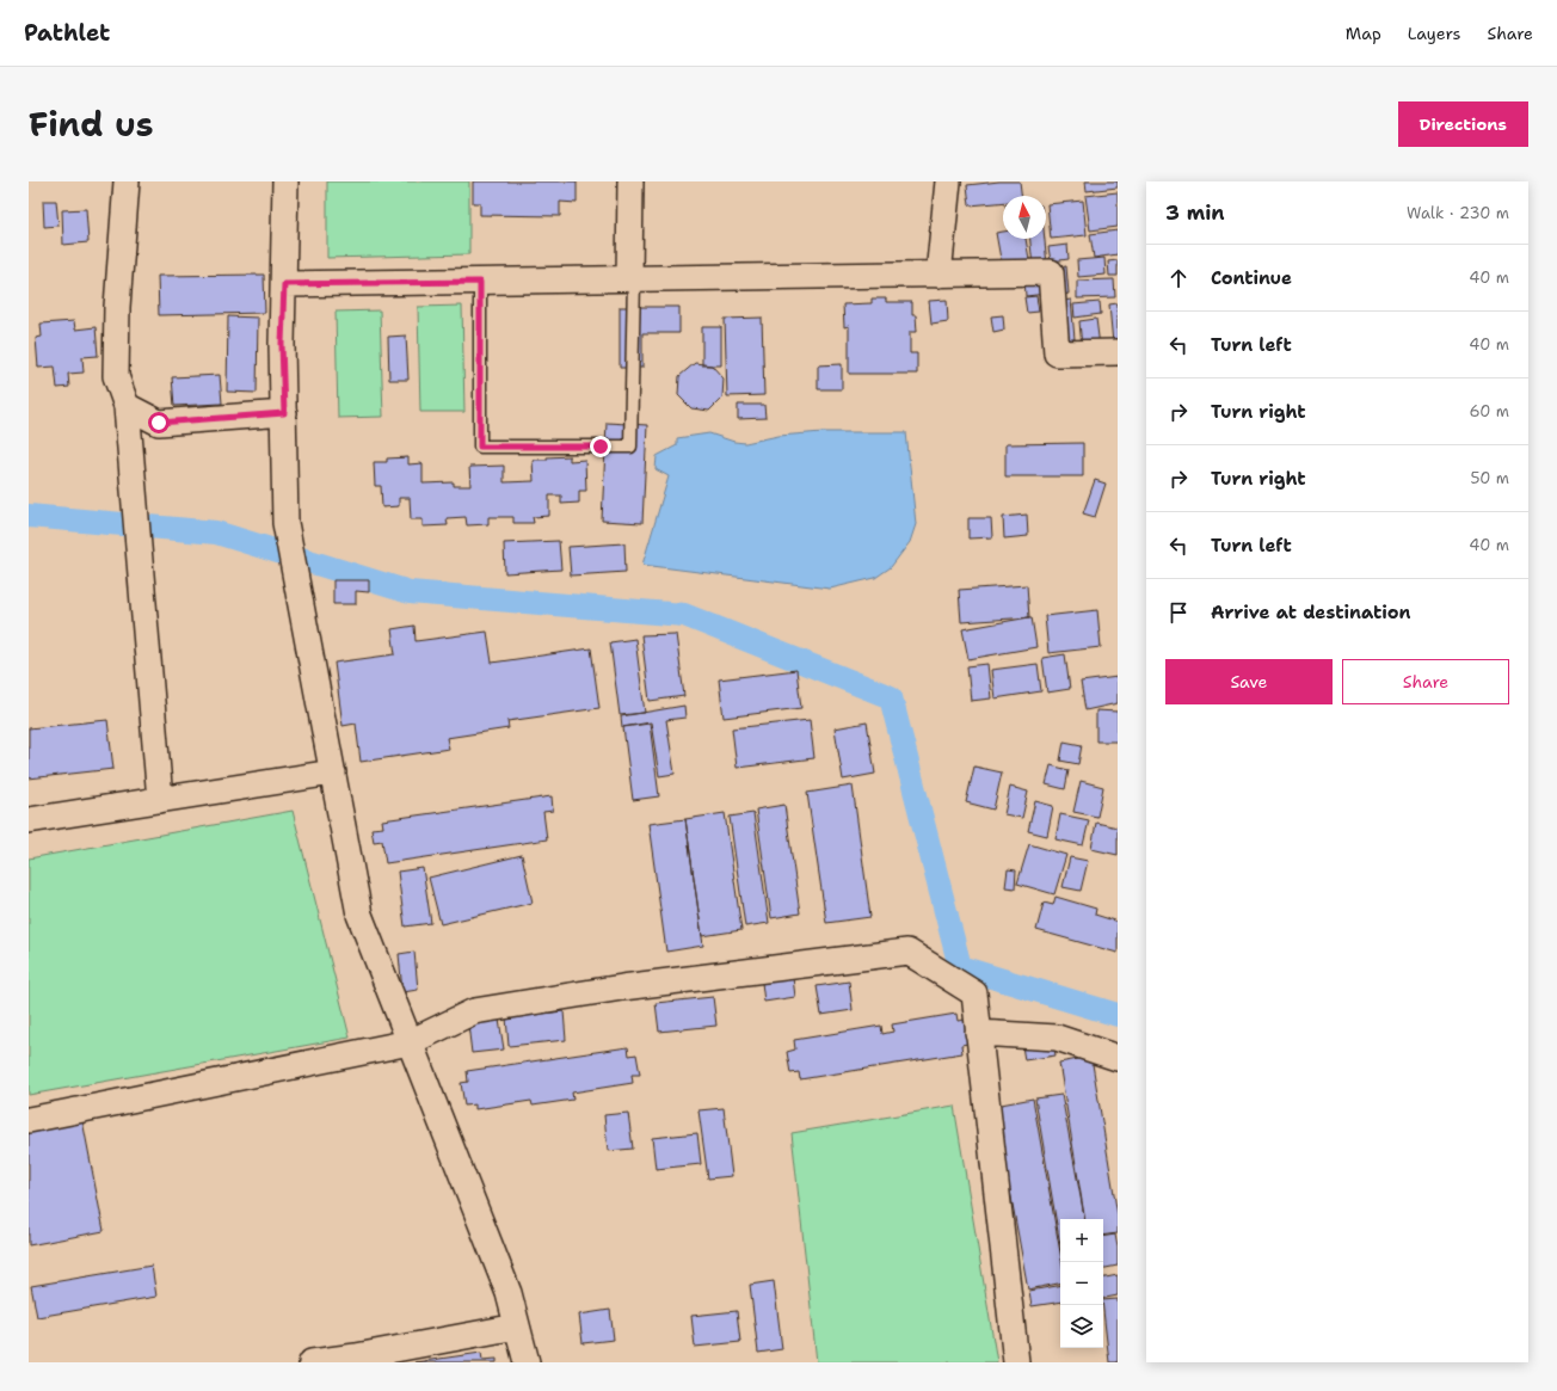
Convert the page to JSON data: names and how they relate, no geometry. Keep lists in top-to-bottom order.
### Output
{
  "north": "top",
  "page": {
    "header": "Pathlet",
    "nav": ["Map", "Layers", "Share"],
    "title": "Find us",
    "buttons": [
      "Directions",
      ["Save", "Share"]
    ],
    "heading": ["3 min", "Walk · 230 m"],
    "list": [
      ["Continue", "40 m"],
      ["Turn left", "40 m"],
      ["Turn right", "60 m"],
      ["Turn right", "50 m"],
      ["Turn left", "40 m"],
      "Arrive at destination"
    ],
    "map_buttons": ["+", "−"]
  }
}
